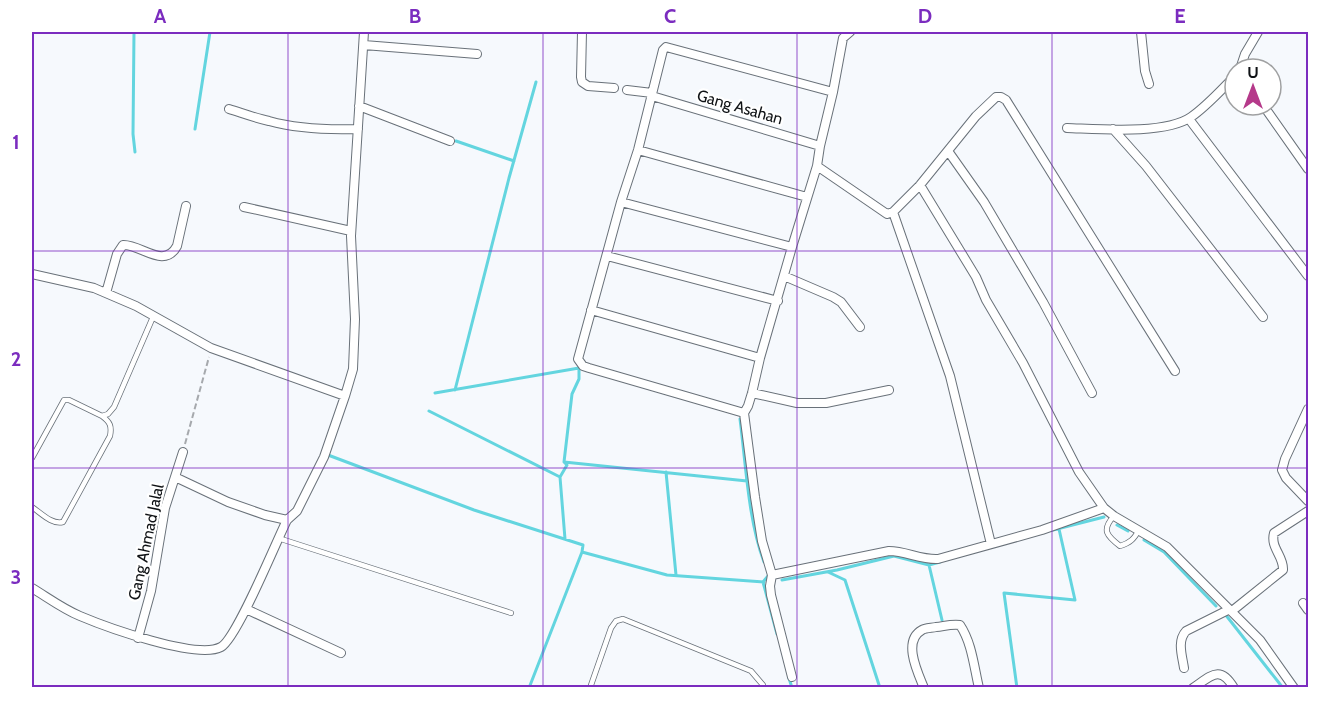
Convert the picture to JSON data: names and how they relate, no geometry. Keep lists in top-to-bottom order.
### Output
{
  "streets": {
    "street": ["Gang Asahan", "Gang Ahmad Jalal"]
  },
  "north": "top",
  "grid": {
    "columns": [
      "A",
      "B",
      "C",
      "D",
      "E"
    ],
    "rows": ["1", "2", "3"]
  }
}
